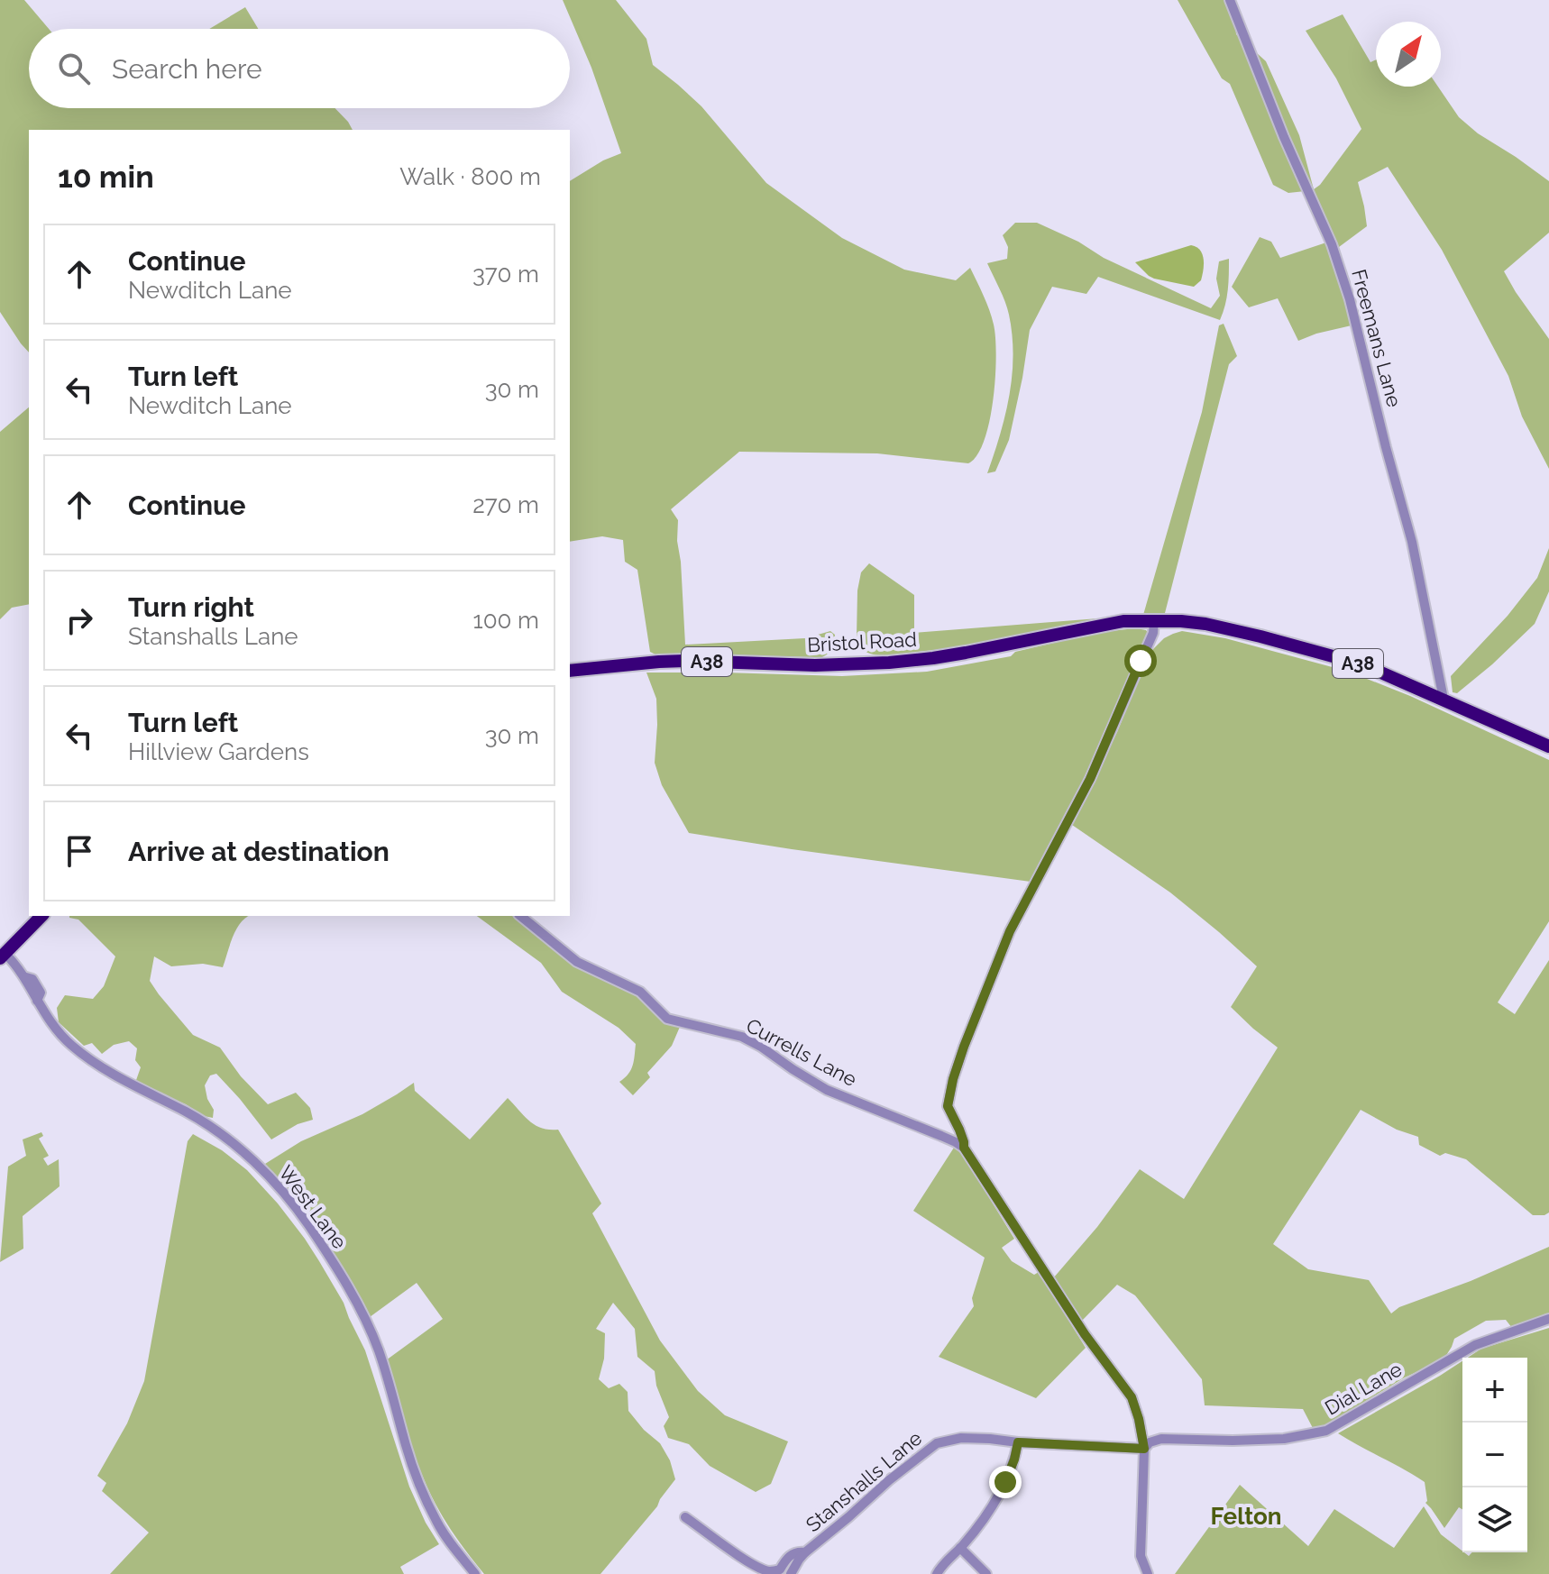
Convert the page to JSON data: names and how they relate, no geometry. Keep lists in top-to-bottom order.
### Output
{
  "streets": {
    "highway": ["Bristol Road", "A38"],
    "street": [
      "Freemans Lane",
      "Currells Lane",
      "West Lane",
      "Dial Lane",
      "Stanshalls Lane"
    ]
  },
  "crossings": [
    ["Freemans Lane", "A38"],
    ["Bristol Road", "A38"],
    ["Dial Lane", "Stanshalls Lane"]
  ],
  "districts": ["Felton"],
  "north": "top right",
  "page": {
    "search": "Search here",
    "heading": ["10 min", "Walk · 800 m"],
    "list": [
      ["Continue", "Newditch Lane", "370 m"],
      ["Turn left", "Newditch Lane", "30 m"],
      ["Continue", "270 m"],
      ["Turn right", "Stanshalls Lane", "100 m"],
      ["Turn left", "Hillview Gardens", "30 m"],
      "Arrive at destination"
    ],
    "map_buttons": ["+", "−"]
  }
}
